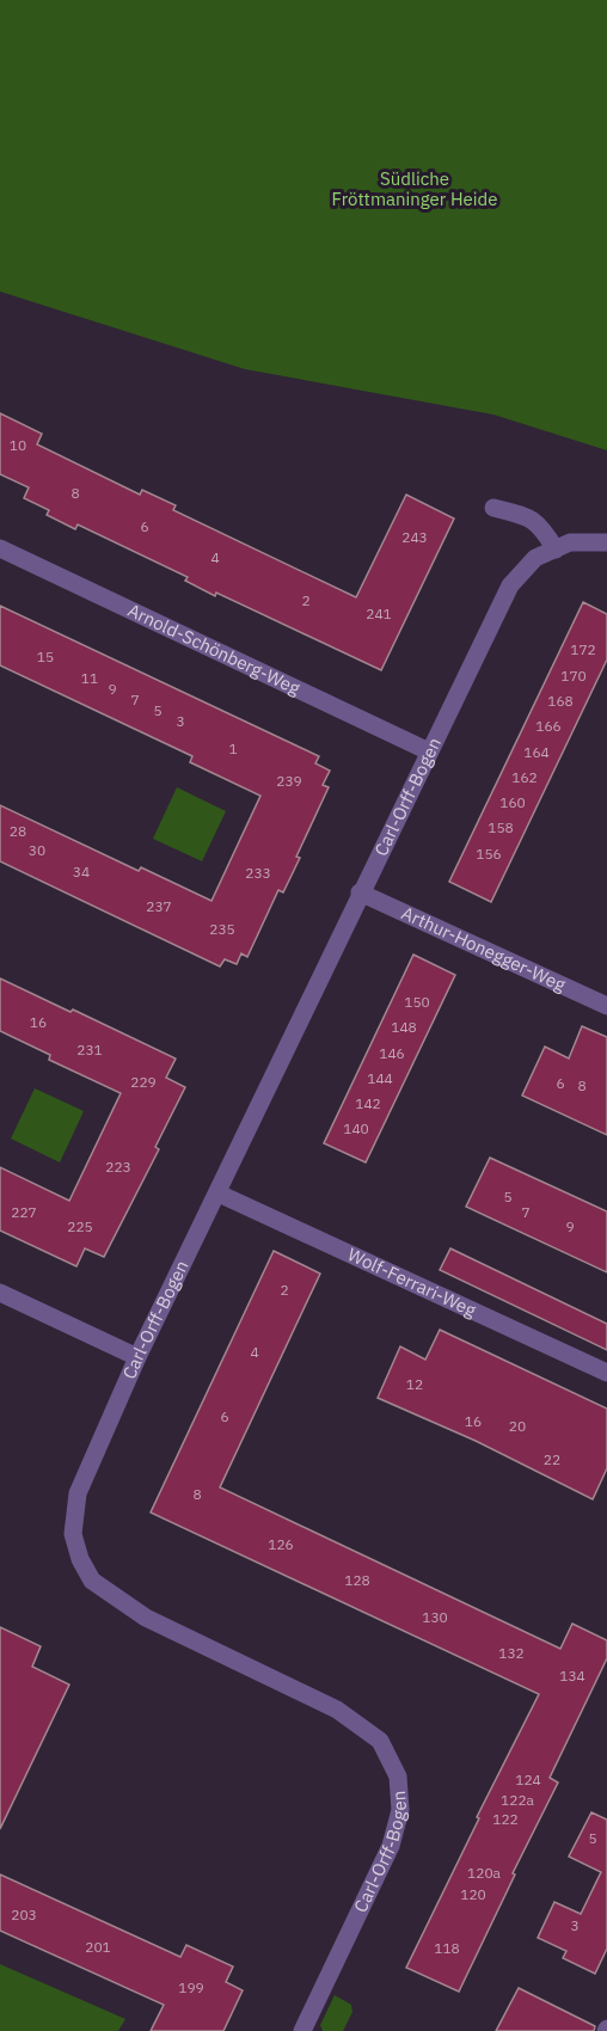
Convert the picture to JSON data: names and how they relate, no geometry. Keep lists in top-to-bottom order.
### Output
{
  "streets": {
    "street": [
      "Arnold-Schönberg-Weg",
      "Carl-Orff-Bogen",
      "Arthur-Honegger-Weg",
      "Wolf-Ferrari-Weg"
    ]
  },
  "crossings": [
    ["Arnold-Schönberg-Weg", "Carl-Orff-Bogen"],
    ["Carl-Orff-Bogen", "Arthur-Honegger-Weg"],
    ["Carl-Orff-Bogen", "Wolf-Ferrari-Weg"]
  ],
  "parks": ["Südliche Fröttmaninger Heide"],
  "house_numbers": [
    "10",
    "8",
    "6",
    "243",
    "4",
    "2",
    "241",
    "172",
    "15",
    "170",
    "11",
    "9",
    "7",
    "168",
    "5",
    "3",
    "166",
    "1",
    "164",
    "162",
    "239",
    "160",
    "158",
    "28",
    "30",
    "156",
    "34",
    "233",
    "237",
    "235",
    "150",
    "16",
    "148",
    "231",
    "146",
    "144",
    "229",
    "6",
    "8",
    "142",
    "140",
    "223",
    "5",
    "227",
    "7",
    "225",
    "9",
    "2",
    "4",
    "12",
    "6",
    "16",
    "20",
    "22",
    "8",
    "126",
    "128",
    "130",
    "132",
    "134",
    "124",
    "122a",
    "122",
    "5",
    "120a",
    "120",
    "203",
    "3",
    "201",
    "118",
    "199"
  ]
}
